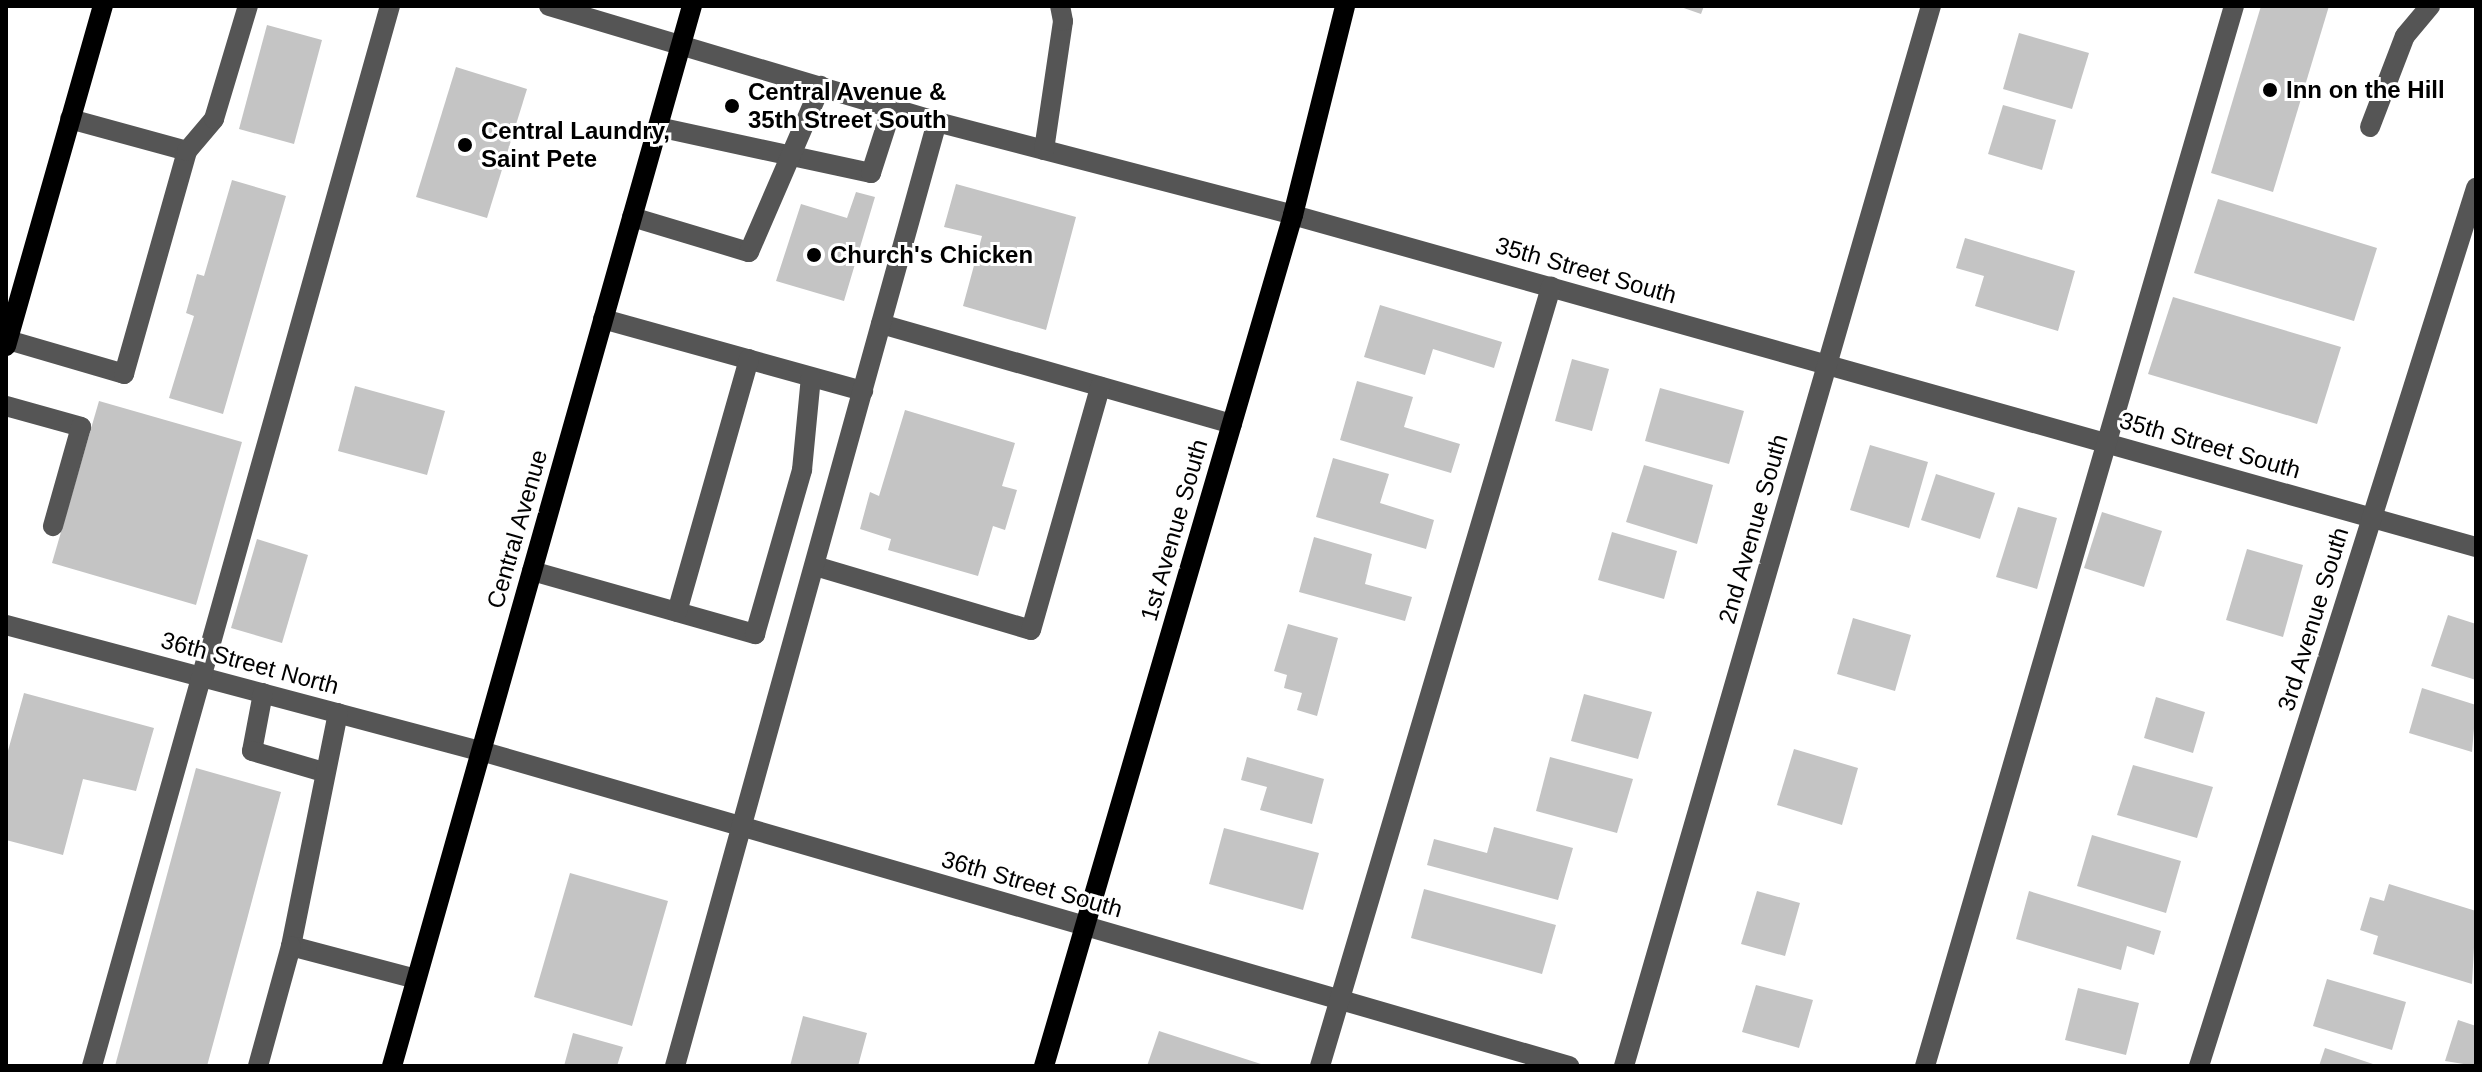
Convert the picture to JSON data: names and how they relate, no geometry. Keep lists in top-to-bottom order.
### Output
{
  "streets": {
    "main road": ["Central Avenue", "1st Avenue South"],
    "street": [
      "35th Street South",
      "2nd Avenue South",
      "3rd Avenue South",
      "36th Street North",
      "36th Street South"
    ]
  },
  "crossings": [
    ["35th Street South", "Central Avenue"],
    ["35th Street South", "2nd Avenue South"],
    ["35th Street South", "1st Avenue South"],
    ["35th Street South", "3rd Avenue South"],
    ["Central Avenue", "36th Street North"],
    ["Central Avenue", "36th Street South"],
    ["1st Avenue South", "36th Street South"],
    ["36th Street North", "36th Street South"]
  ],
  "places": [
    "Inn on the Hill",
    "Central Avenue & 35th Street South",
    "Central Laundry, Saint Pete",
    "Church's Chicken"
  ]
}
